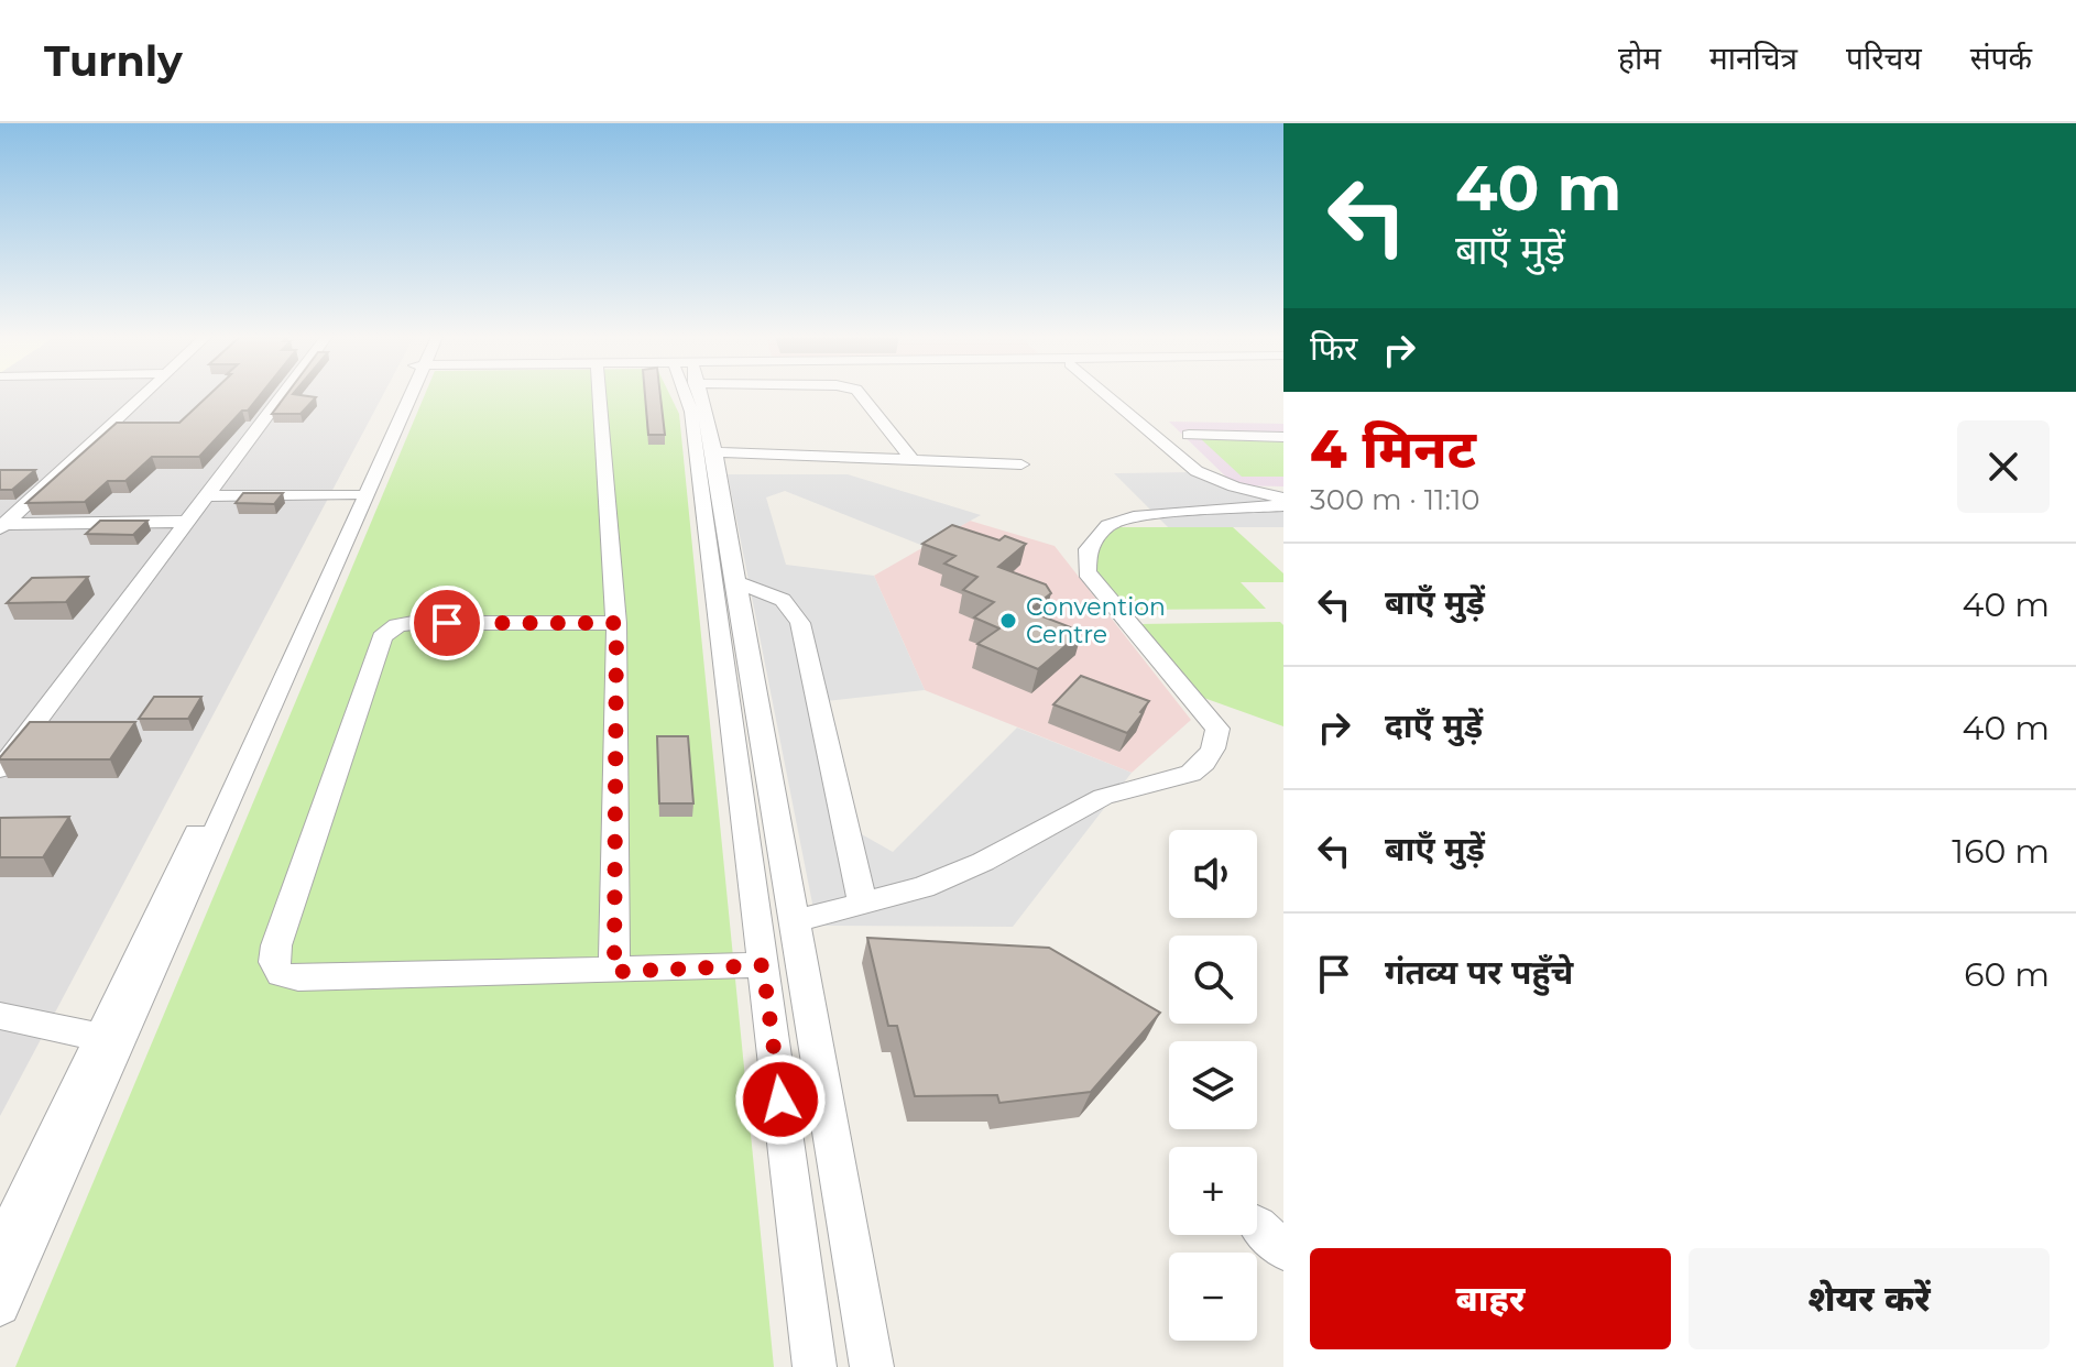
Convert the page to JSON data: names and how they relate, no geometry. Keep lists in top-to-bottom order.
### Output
{
  "places": ["Convention Centre"],
  "page": {
    "header": "Turnly",
    "nav": [
      "होम",
      "मानचित्र",
      "परिचय",
      "संपर्क"
    ],
    "turn": ["40 m", "बाएँ मुड़ें"],
    "then": "फिर",
    "heading": ["4 मिनट", "300 m · 11:10"],
    "list": [
      {
        "name": "बाएँ मुड़ें",
        "value": "40 m"
      },
      {
        "name": "दाएँ मुड़ें",
        "value": "40 m"
      },
      {
        "name": "बाएँ मुड़ें",
        "value": "160 m"
      },
      {
        "name": "गंतव्य पर पहुँचे",
        "value": "60 m"
      }
    ],
    "map_buttons": ["+", "−"],
    "buttons": ["बाहर", "शेयर करें"]
  }
}
